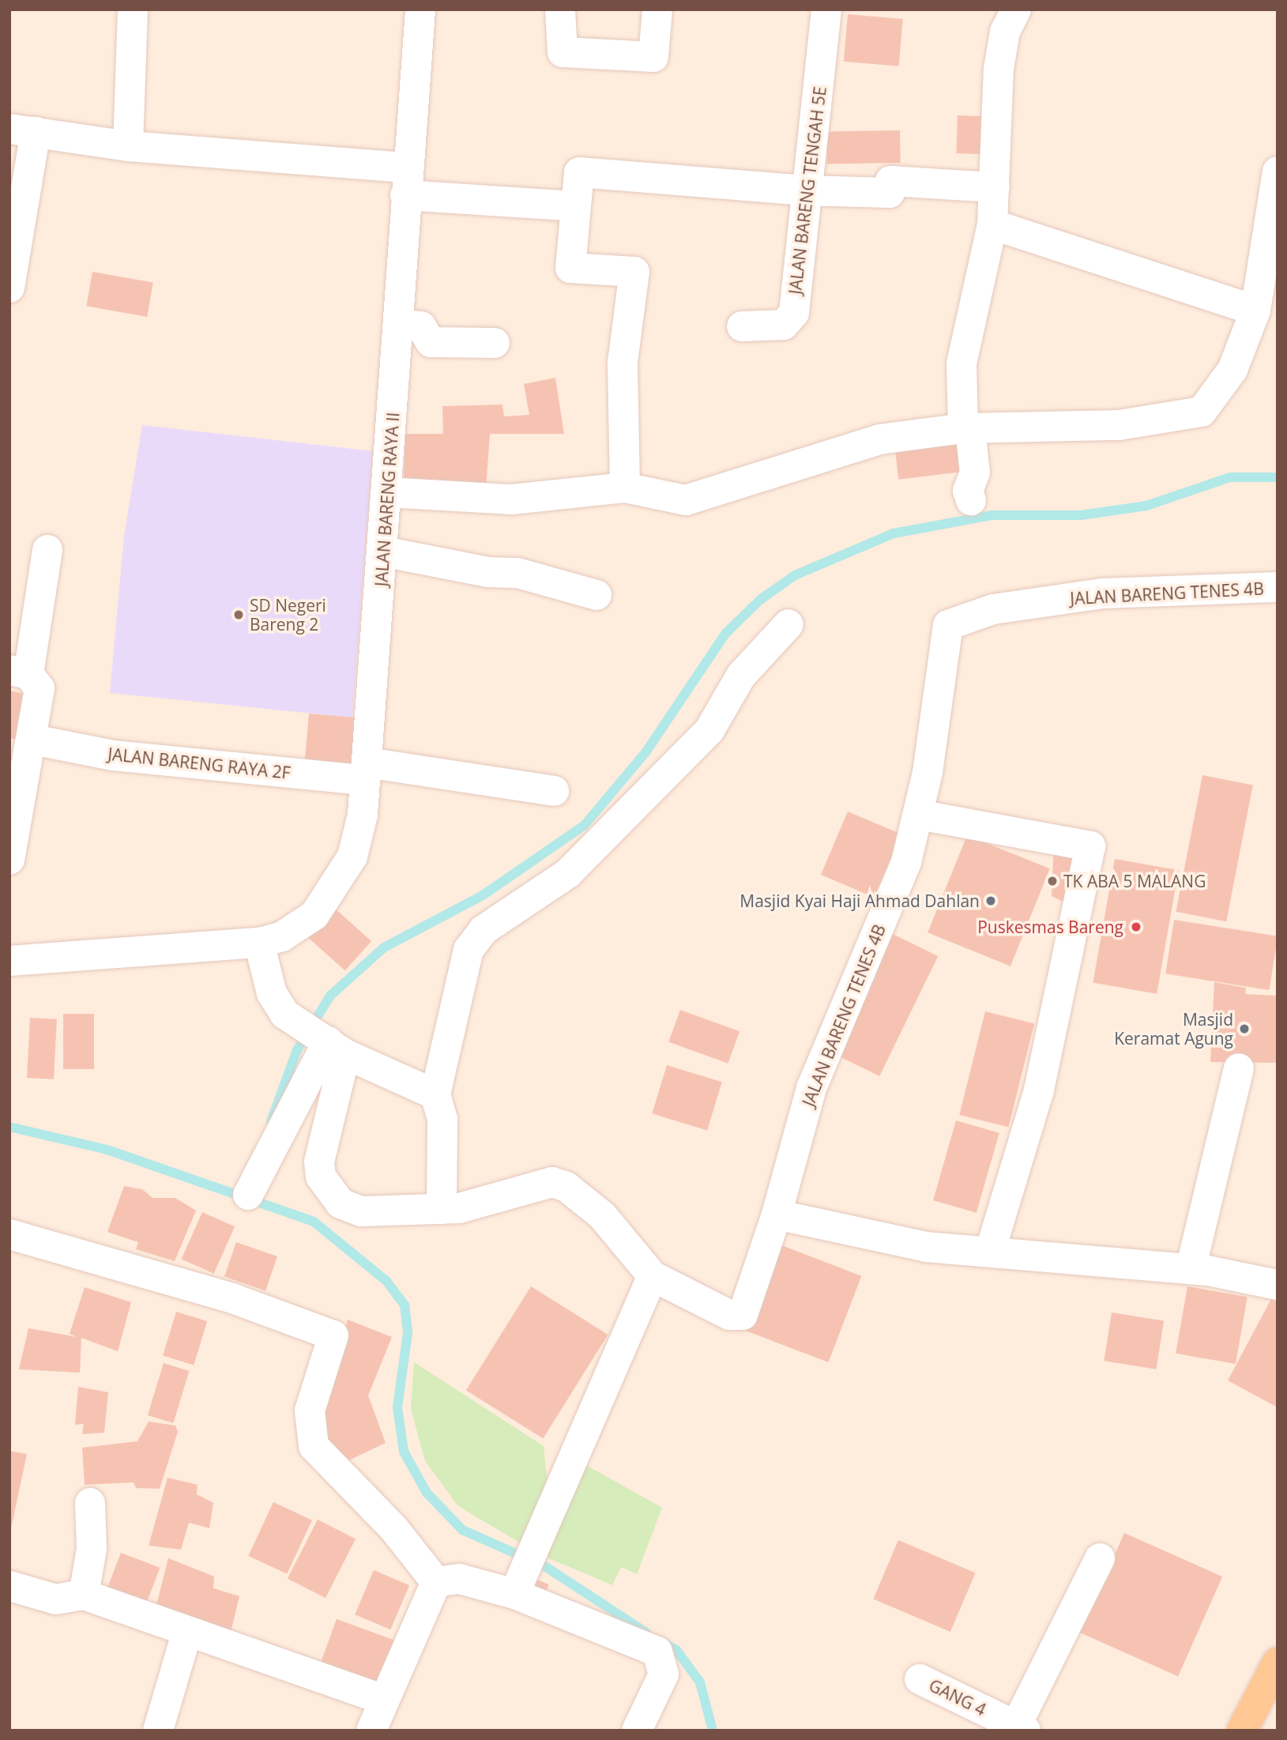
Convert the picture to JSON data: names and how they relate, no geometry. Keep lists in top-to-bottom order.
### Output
{
  "streets": {
    "street": [
      "JALAN BARENG TENGAH 5E",
      "JALAN BARENG RAYA II",
      "JALAN BARENG TENES 4B",
      "JALAN BARENG RAYA 2F",
      "GANG 4"
    ]
  },
  "crossings": [
    ["JALAN BARENG RAYA II", "JALAN BARENG RAYA 2F"]
  ],
  "places": [
    "SD Negeri Bareng 2",
    "TK ABA 5 MALANG",
    "Masjid Kyai Haji Ahmad Dahlan",
    "Puskesmas Bareng",
    "Masjid Keramat Agung"
  ]
}
